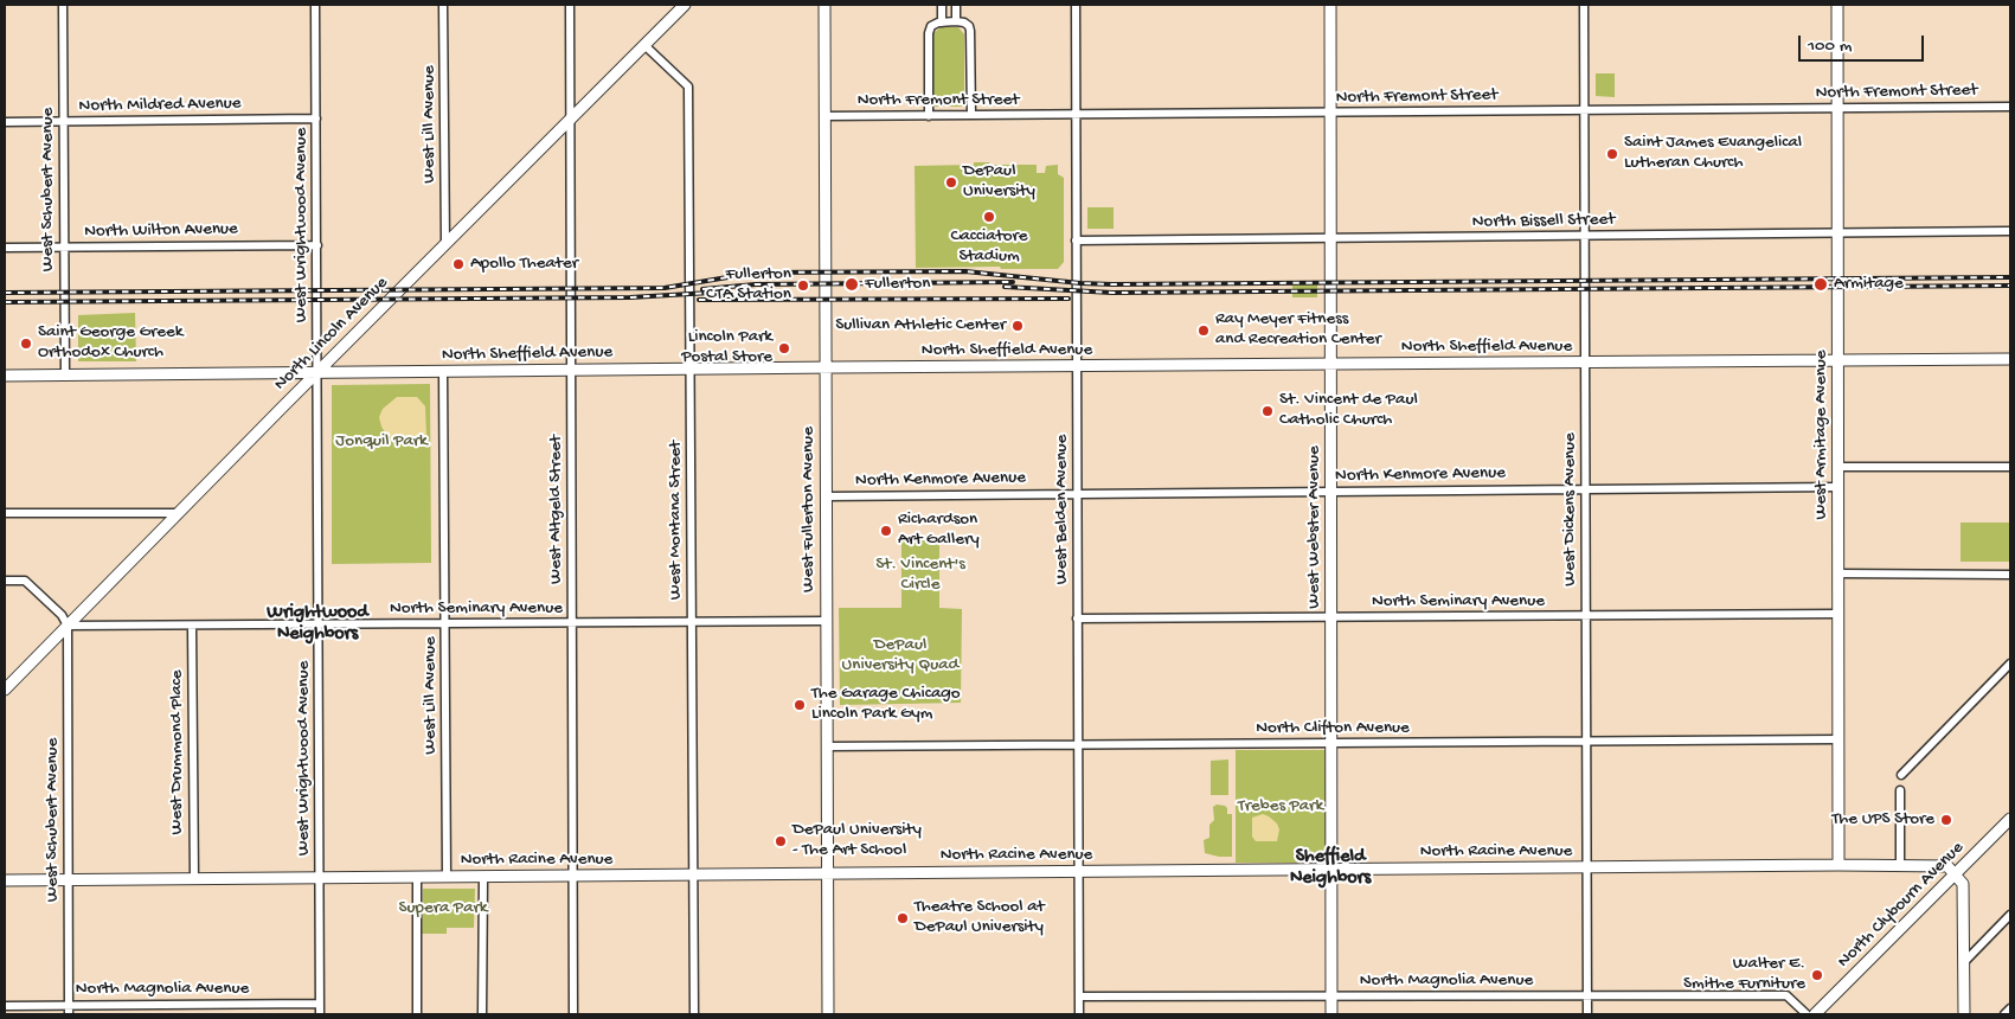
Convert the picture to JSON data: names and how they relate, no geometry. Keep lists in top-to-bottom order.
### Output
{
  "streets": {
    "street": [
      "North Fremont Street",
      "North Mildred Avenue",
      "West Lill Avenue",
      "West Schubert Avenue",
      "North Bissell Street",
      "West Wrightwood Avenue",
      "North Wilton Avenue",
      "North Lincoln Avenue",
      "North Sheffield Avenue",
      "West Armitage Avenue",
      "North Kenmore Avenue",
      "West Altgeld Street",
      "West Fullerton Avenue",
      "West Belden Avenue",
      "West Dickens Avenue",
      "West Montana Street",
      "West Webster Avenue",
      "North Seminary Avenue",
      "North Clifton Avenue",
      "West Drummond Place",
      "North Racine Avenue",
      "North Clybourn Avenue",
      "North Magnolia Avenue"
    ]
  },
  "crossings": [
    ["North Fremont Street", "West Armitage Avenue"],
    ["North Fremont Street", "West Fullerton Avenue"],
    ["North Fremont Street", "West Belden Avenue"],
    ["North Fremont Street", "West Dickens Avenue"],
    ["North Fremont Street", "West Webster Avenue"],
    ["North Mildred Avenue", "West Schubert Avenue"],
    ["North Mildred Avenue", "West Wrightwood Avenue"],
    ["West Lill Avenue", "North Lincoln Avenue"],
    ["West Lill Avenue", "North Sheffield Avenue"],
    ["West Lill Avenue", "North Seminary Avenue"],
    ["West Lill Avenue", "North Racine Avenue"],
    ["West Schubert Avenue", "North Wilton Avenue"],
    ["West Schubert Avenue", "North Lincoln Avenue"],
    ["West Schubert Avenue", "North Sheffield Avenue"],
    ["West Schubert Avenue", "North Seminary Avenue"],
    ["West Schubert Avenue", "North Racine Avenue"],
    ["West Schubert Avenue", "North Magnolia Avenue"],
    ["North Bissell Street", "West Armitage Avenue"],
    ["North Bissell Street", "West Belden Avenue"],
    ["North Bissell Street", "West Dickens Avenue"],
    ["North Bissell Street", "West Webster Avenue"],
    ["West Wrightwood Avenue", "North Wilton Avenue"],
    ["West Wrightwood Avenue", "North Lincoln Avenue"],
    ["West Wrightwood Avenue", "North Sheffield Avenue"],
    ["West Wrightwood Avenue", "North Seminary Avenue"],
    ["West Wrightwood Avenue", "North Racine Avenue"],
    ["West Wrightwood Avenue", "North Magnolia Avenue"],
    ["North Lincoln Avenue", "North Sheffield Avenue"],
    ["North Lincoln Avenue", "West Altgeld Street"],
    ["North Lincoln Avenue", "West Montana Street"],
    ["North Lincoln Avenue", "North Seminary Avenue"],
    ["North Sheffield Avenue", "West Armitage Avenue"],
    ["North Sheffield Avenue", "West Altgeld Street"],
    ["North Sheffield Avenue", "West Fullerton Avenue"],
    ["North Sheffield Avenue", "West Belden Avenue"],
    ["North Sheffield Avenue", "West Dickens Avenue"],
    ["North Sheffield Avenue", "West Montana Street"],
    ["North Sheffield Avenue", "West Webster Avenue"],
    ["West Armitage Avenue", "North Kenmore Avenue"],
    ["West Armitage Avenue", "North Seminary Avenue"],
    ["West Armitage Avenue", "North Clifton Avenue"],
    ["West Armitage Avenue", "North Racine Avenue"],
    ["North Kenmore Avenue", "West Fullerton Avenue"],
    ["North Kenmore Avenue", "West Belden Avenue"],
    ["North Kenmore Avenue", "West Dickens Avenue"],
    ["North Kenmore Avenue", "West Webster Avenue"],
    ["West Altgeld Street", "North Seminary Avenue"],
    ["West Altgeld Street", "North Racine Avenue"],
    ["West Fullerton Avenue", "North Seminary Avenue"],
    ["West Fullerton Avenue", "North Clifton Avenue"],
    ["West Fullerton Avenue", "North Racine Avenue"],
    ["West Belden Avenue", "North Seminary Avenue"],
    ["West Belden Avenue", "North Clifton Avenue"],
    ["West Belden Avenue", "North Racine Avenue"],
    ["West Belden Avenue", "North Magnolia Avenue"],
    ["West Dickens Avenue", "North Seminary Avenue"],
    ["West Dickens Avenue", "North Clifton Avenue"],
    ["West Dickens Avenue", "North Racine Avenue"],
    ["West Dickens Avenue", "North Magnolia Avenue"],
    ["West Montana Street", "North Seminary Avenue"],
    ["West Montana Street", "North Racine Avenue"],
    ["West Webster Avenue", "North Seminary Avenue"],
    ["West Webster Avenue", "North Clifton Avenue"],
    ["West Webster Avenue", "North Racine Avenue"],
    ["West Webster Avenue", "North Magnolia Avenue"],
    ["North Seminary Avenue", "West Drummond Place"],
    ["West Drummond Place", "North Racine Avenue"],
    ["North Racine Avenue", "North Clybourn Avenue"]
  ],
  "districts": ["Wrightwood Neighbors", "Sheffield Neighbors"],
  "parks": [
    "Jonquil Park",
    "St. Vincent's Circle",
    "DePaul University Quad",
    "Trebes Park",
    "Supera Park"
  ],
  "places": [
    "Saint James Evangelical Lutheran Church",
    "DePaul University",
    "Cacciatore Stadium",
    "Apollo Theater",
    "Fullerton",
    "Armitage",
    "Fullerton CTA Station",
    "Sullivan Athletic Center",
    "Ray Meyer Fitness and Recreation Center",
    "Saint George Greek Orthodox Church",
    "Lincoln Park Postal Store",
    "St. Vincent de Paul Catholic Church",
    "Richardson Art Gallery",
    "The Garage Chicago Lincoln Park Gym",
    "The UPS Store",
    "DePaul University - The Art School",
    "Theatre School at DePaul University",
    "Walter E. Smithe Furniture"
  ],
  "scale_bar": "100 m"
}
